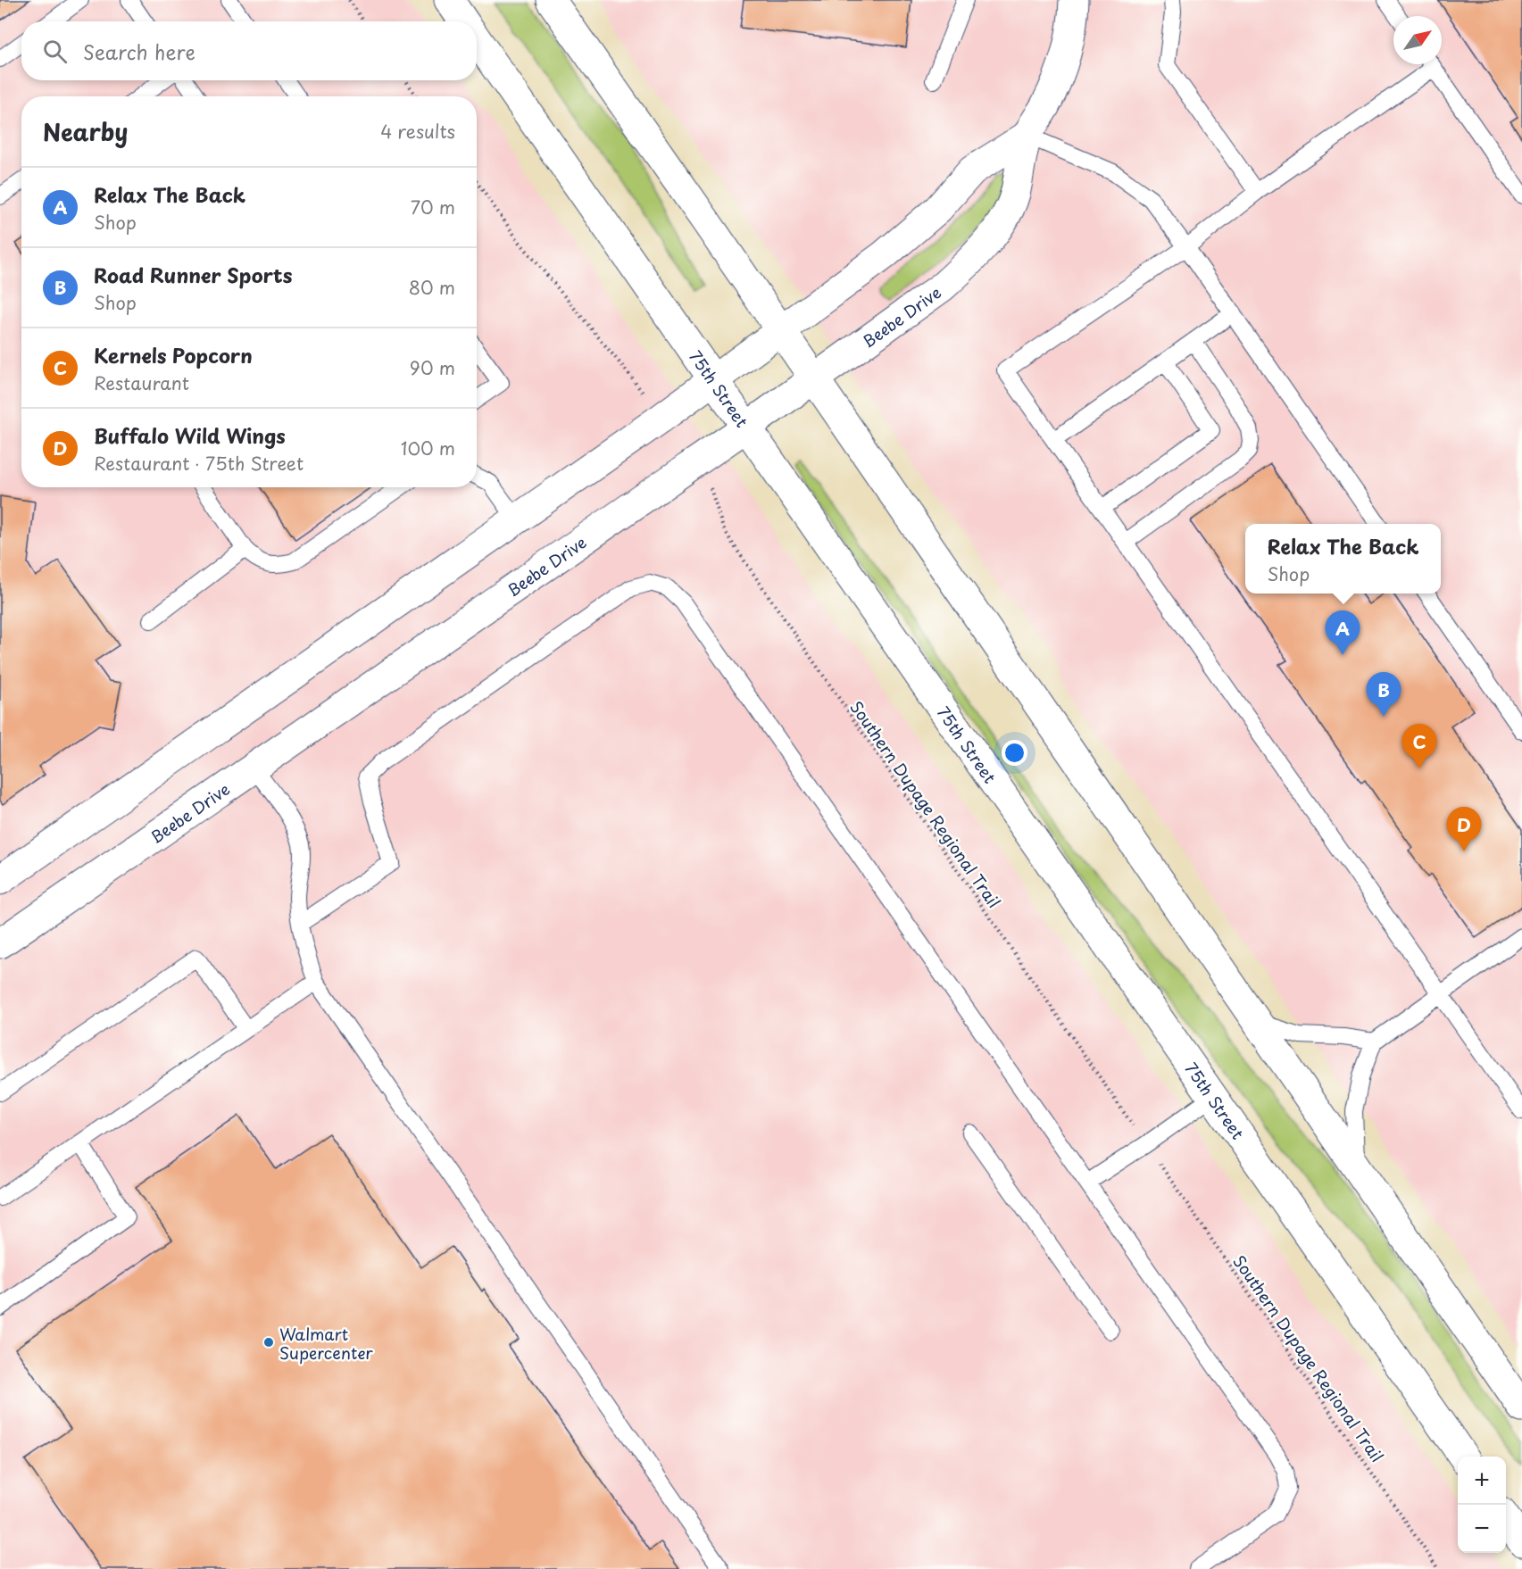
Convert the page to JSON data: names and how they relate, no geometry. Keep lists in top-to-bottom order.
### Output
{
  "streets": {
    "main road": ["Beebe Drive", "75th Street"],
    "path": ["Southern Dupage Regional Trail"]
  },
  "crossings": [
    ["Beebe Drive", "75th Street"]
  ],
  "places": ["Walmart Supercenter"],
  "north": "top right",
  "page": {
    "search": "Search here",
    "heading": ["Nearby", "4 results"],
    "list": [
      {
        "mark": "A",
        "name": "Relax The Back",
        "note": "Shop",
        "value": "70 m"
      },
      {
        "mark": "B",
        "name": "Road Runner Sports",
        "note": "Shop",
        "value": "80 m"
      },
      {
        "mark": "C",
        "name": "Kernels Popcorn",
        "note": "Restaurant",
        "value": "90 m"
      },
      {
        "mark": "D",
        "name": "Buffalo Wild Wings",
        "note": "Restaurant · 75th Street",
        "value": "100 m"
      }
    ],
    "popup": ["Relax The Back", "Shop"],
    "pins": [
      "A",
      "B",
      "C",
      "D"
    ],
    "map_buttons": ["+", "−"]
  }
}
